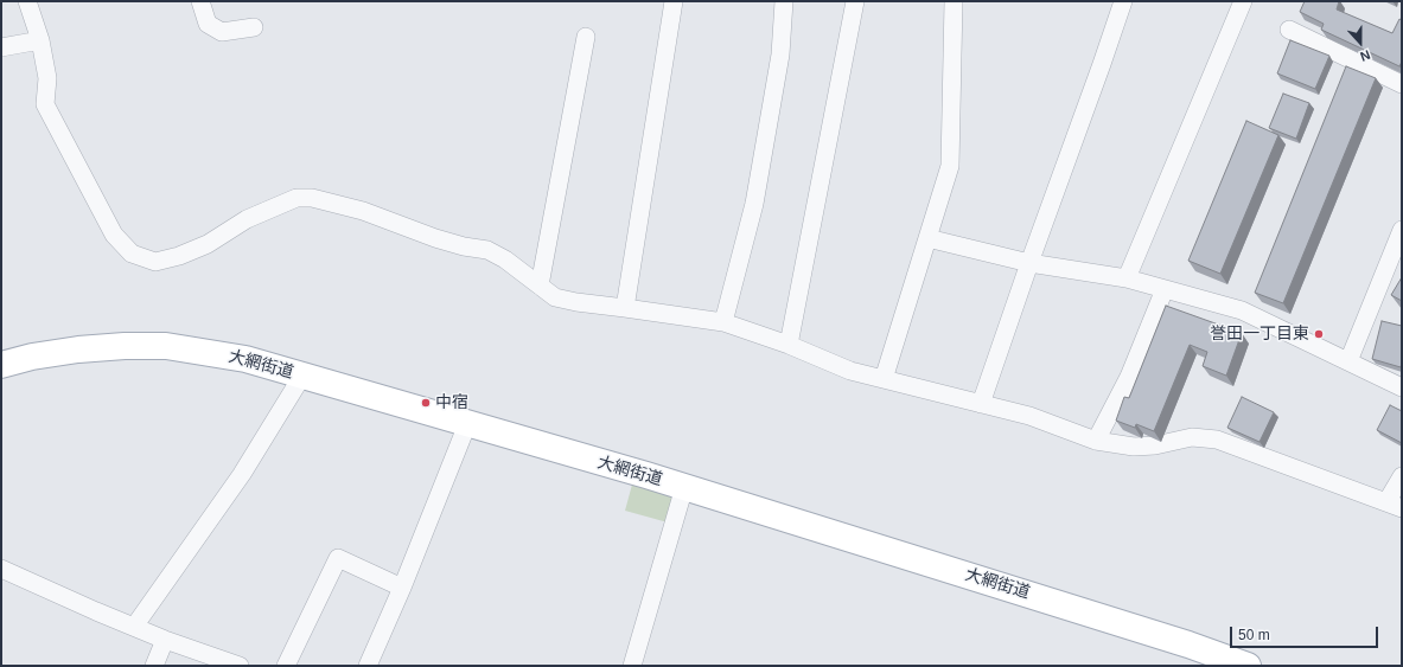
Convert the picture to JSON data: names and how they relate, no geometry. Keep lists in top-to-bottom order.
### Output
{
  "streets": {
    "main road": ["大網街道"]
  },
  "places": ["誉田一丁目東", "中宿"],
  "scale_bar": "50 m",
  "north": "bottom"
}
